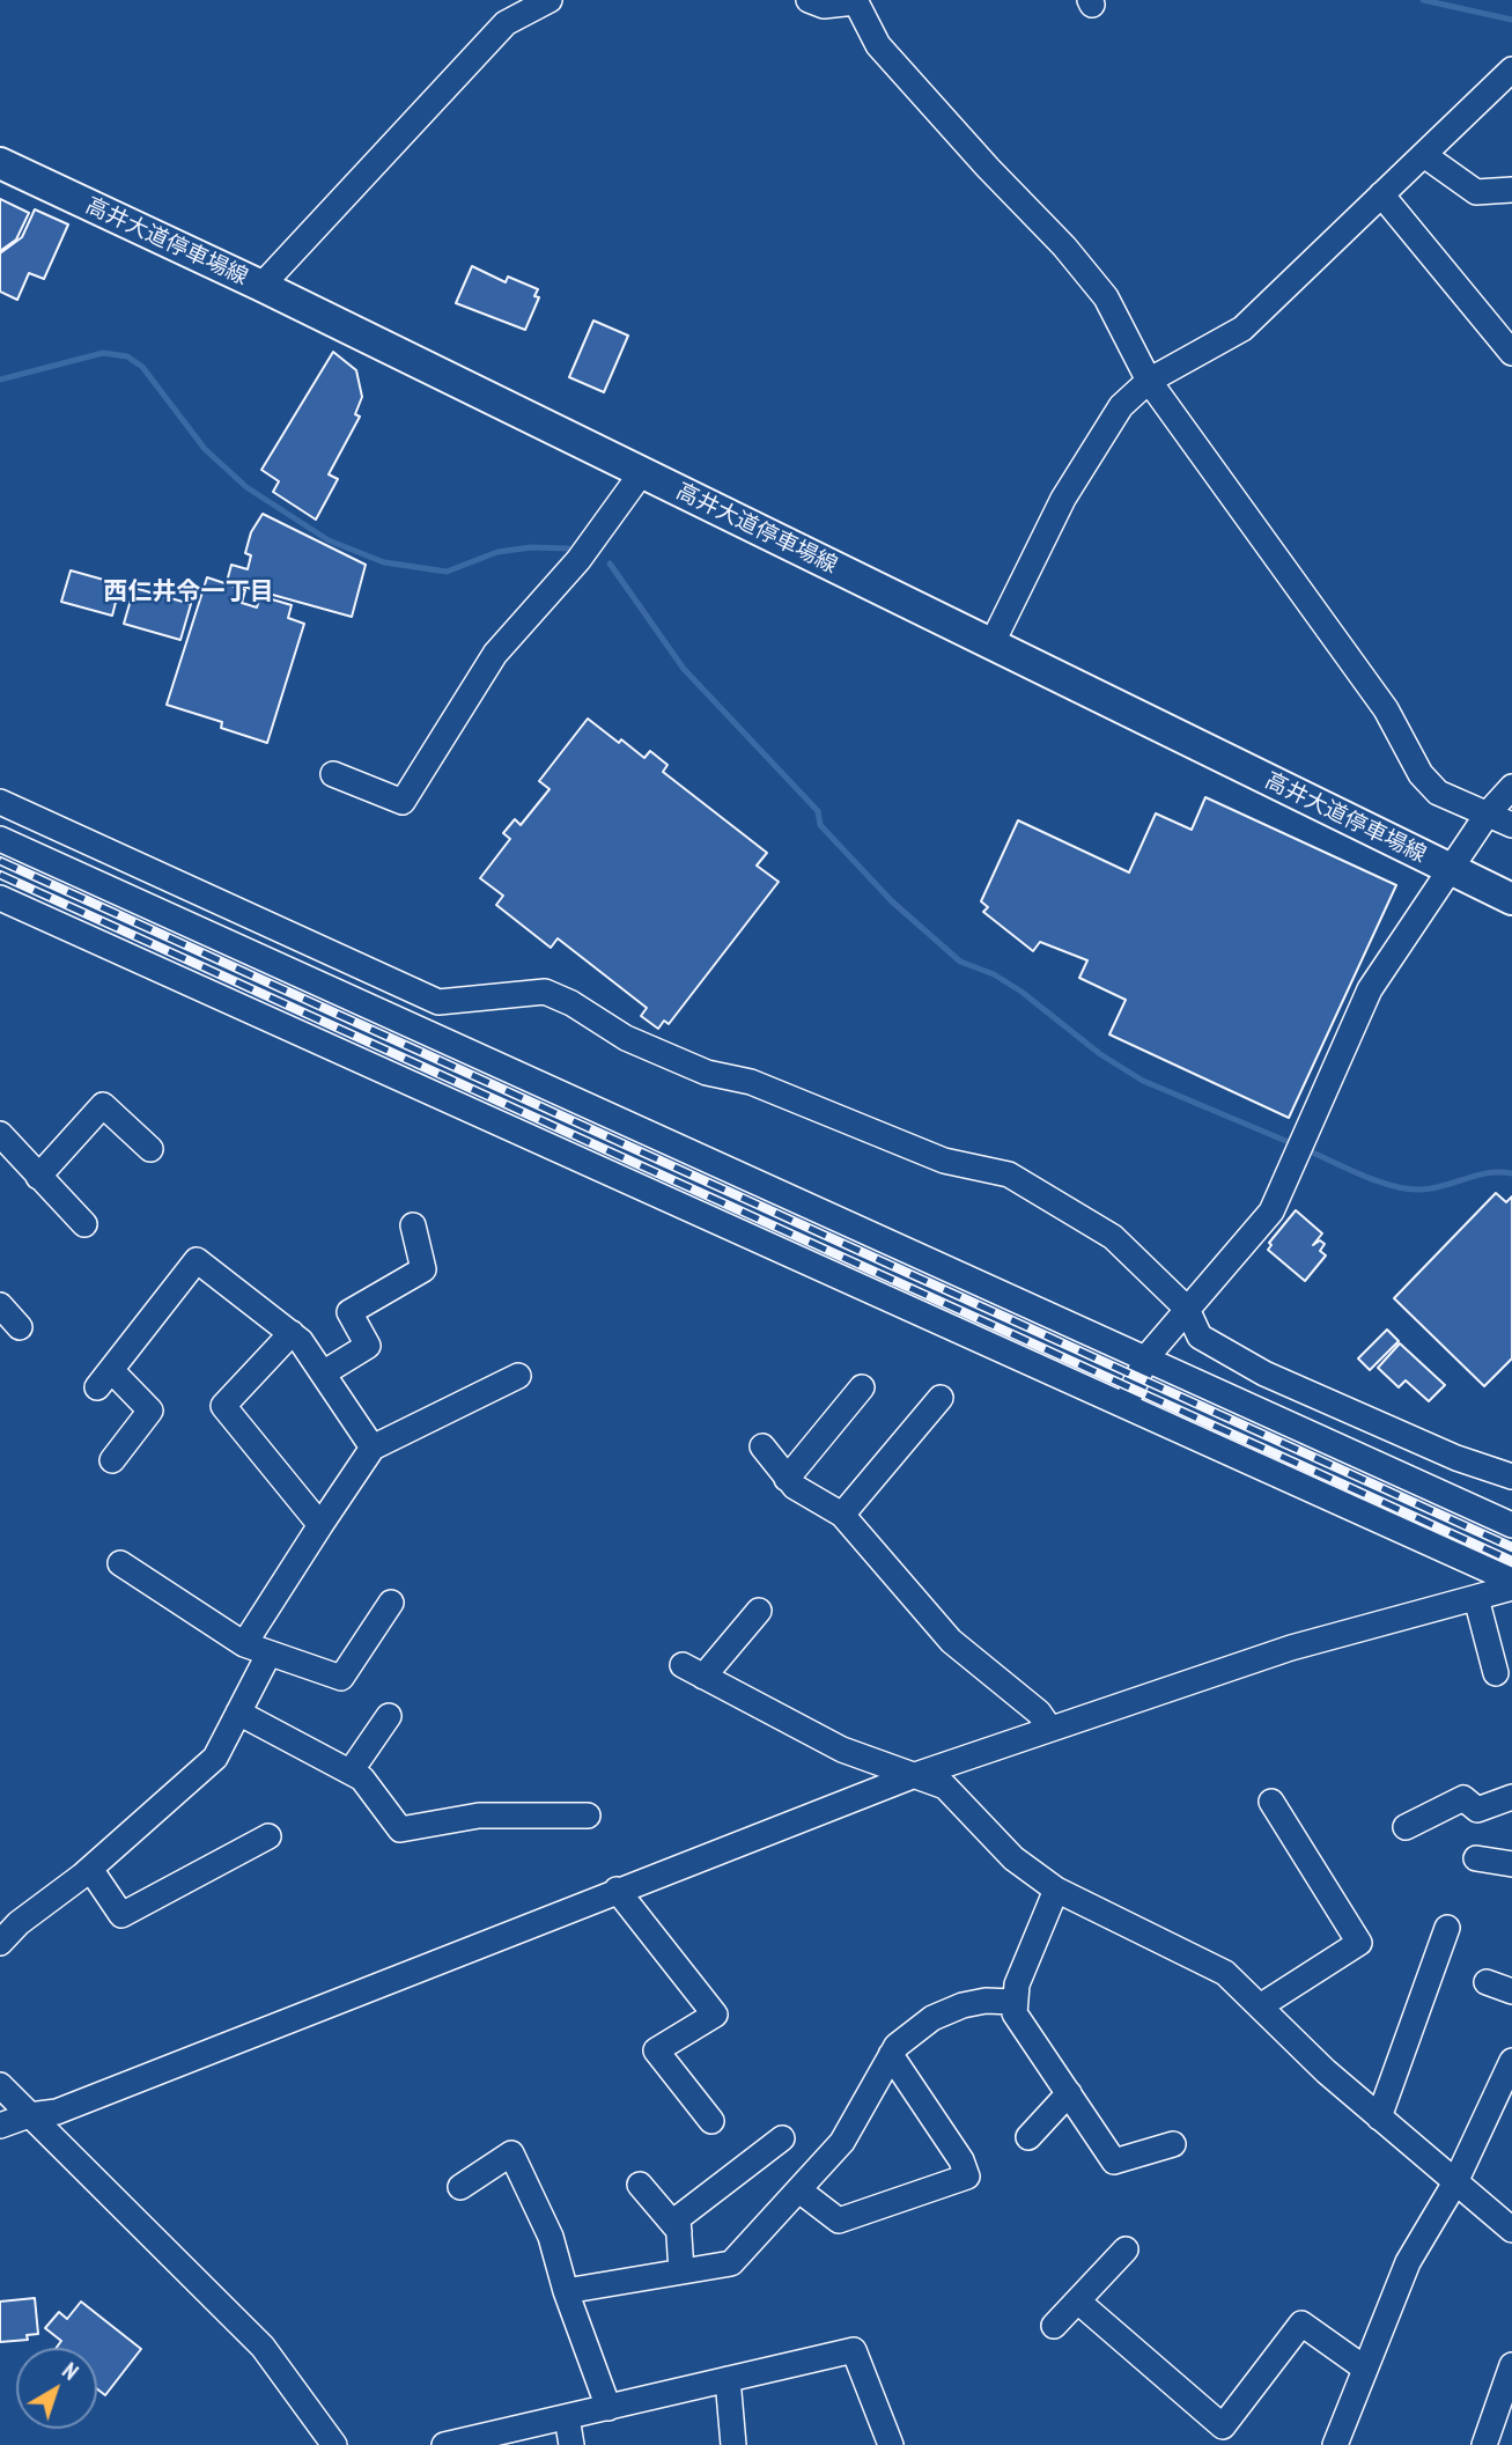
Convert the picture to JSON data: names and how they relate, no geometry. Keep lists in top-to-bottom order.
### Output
{
  "streets": {
    "main road": ["高井大道停車場線"]
  },
  "districts": ["西仁井令一丁目"],
  "north": "top right"
}
